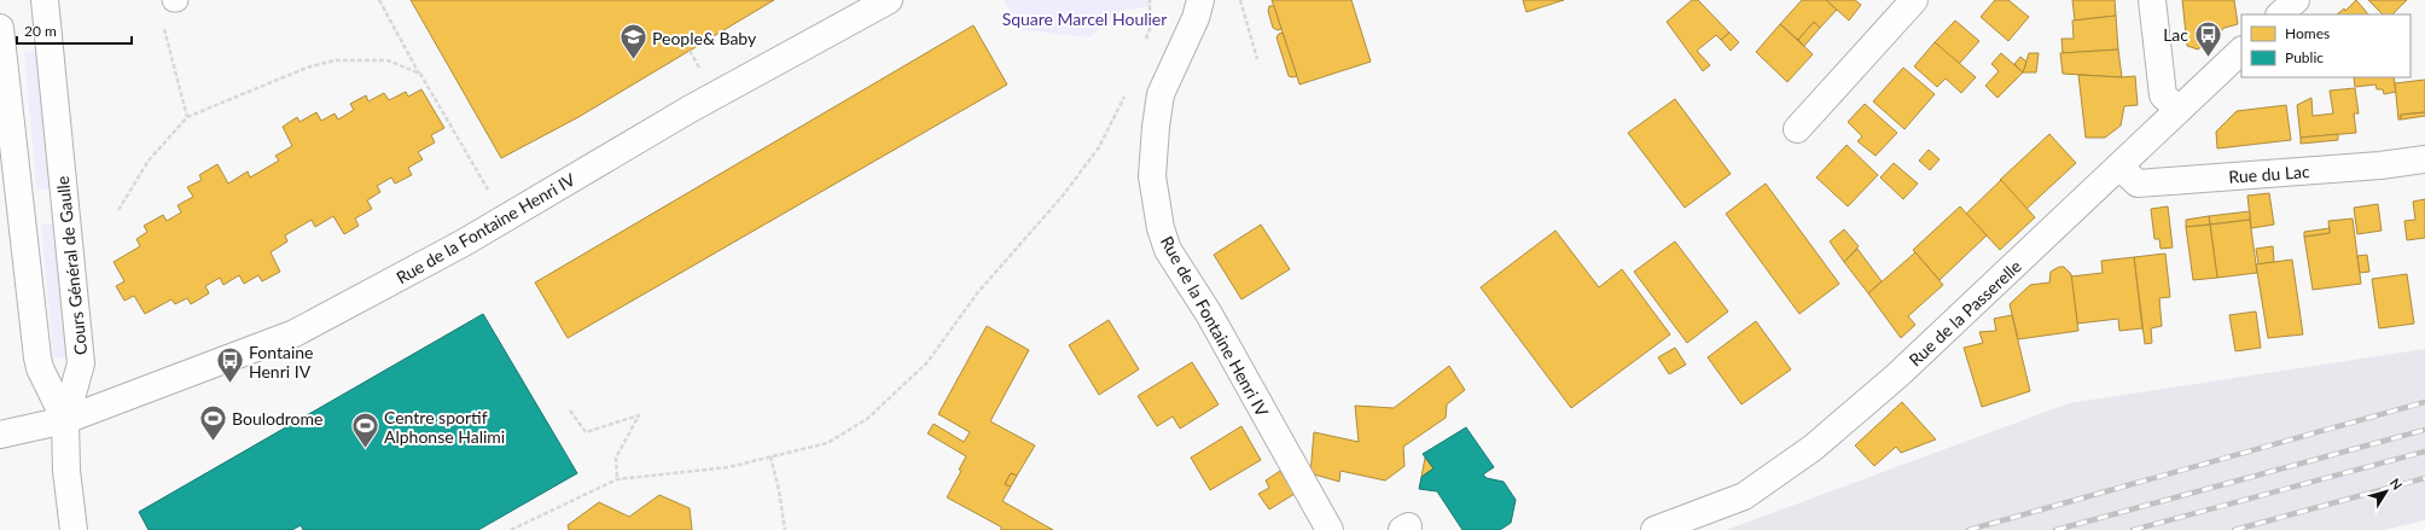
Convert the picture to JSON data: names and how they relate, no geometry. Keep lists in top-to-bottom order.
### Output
{
  "streets": {
    "street": [
      "Rue du Lac",
      "Rue de la Fontaine Henri IV",
      "Cours Général de Gaulle",
      "Rue de la Passerelle"
    ]
  },
  "crossings": [
    ["Rue du Lac", "Rue de la Passerelle"],
    ["Rue de la Fontaine Henri IV", "Cours Général de Gaulle"]
  ],
  "parks": ["Square Marcel Houlier"],
  "places": {
    "bus stop": ["Lac", "Fontaine Henri IV"],
    "school or university": ["People& Baby"],
    "sports": ["Boulodrome", "Centre sportif Alphonse Halimi"]
  },
  "legend": ["Homes", "Public"],
  "scale_bar": "20 m",
  "north": "top right"
}
